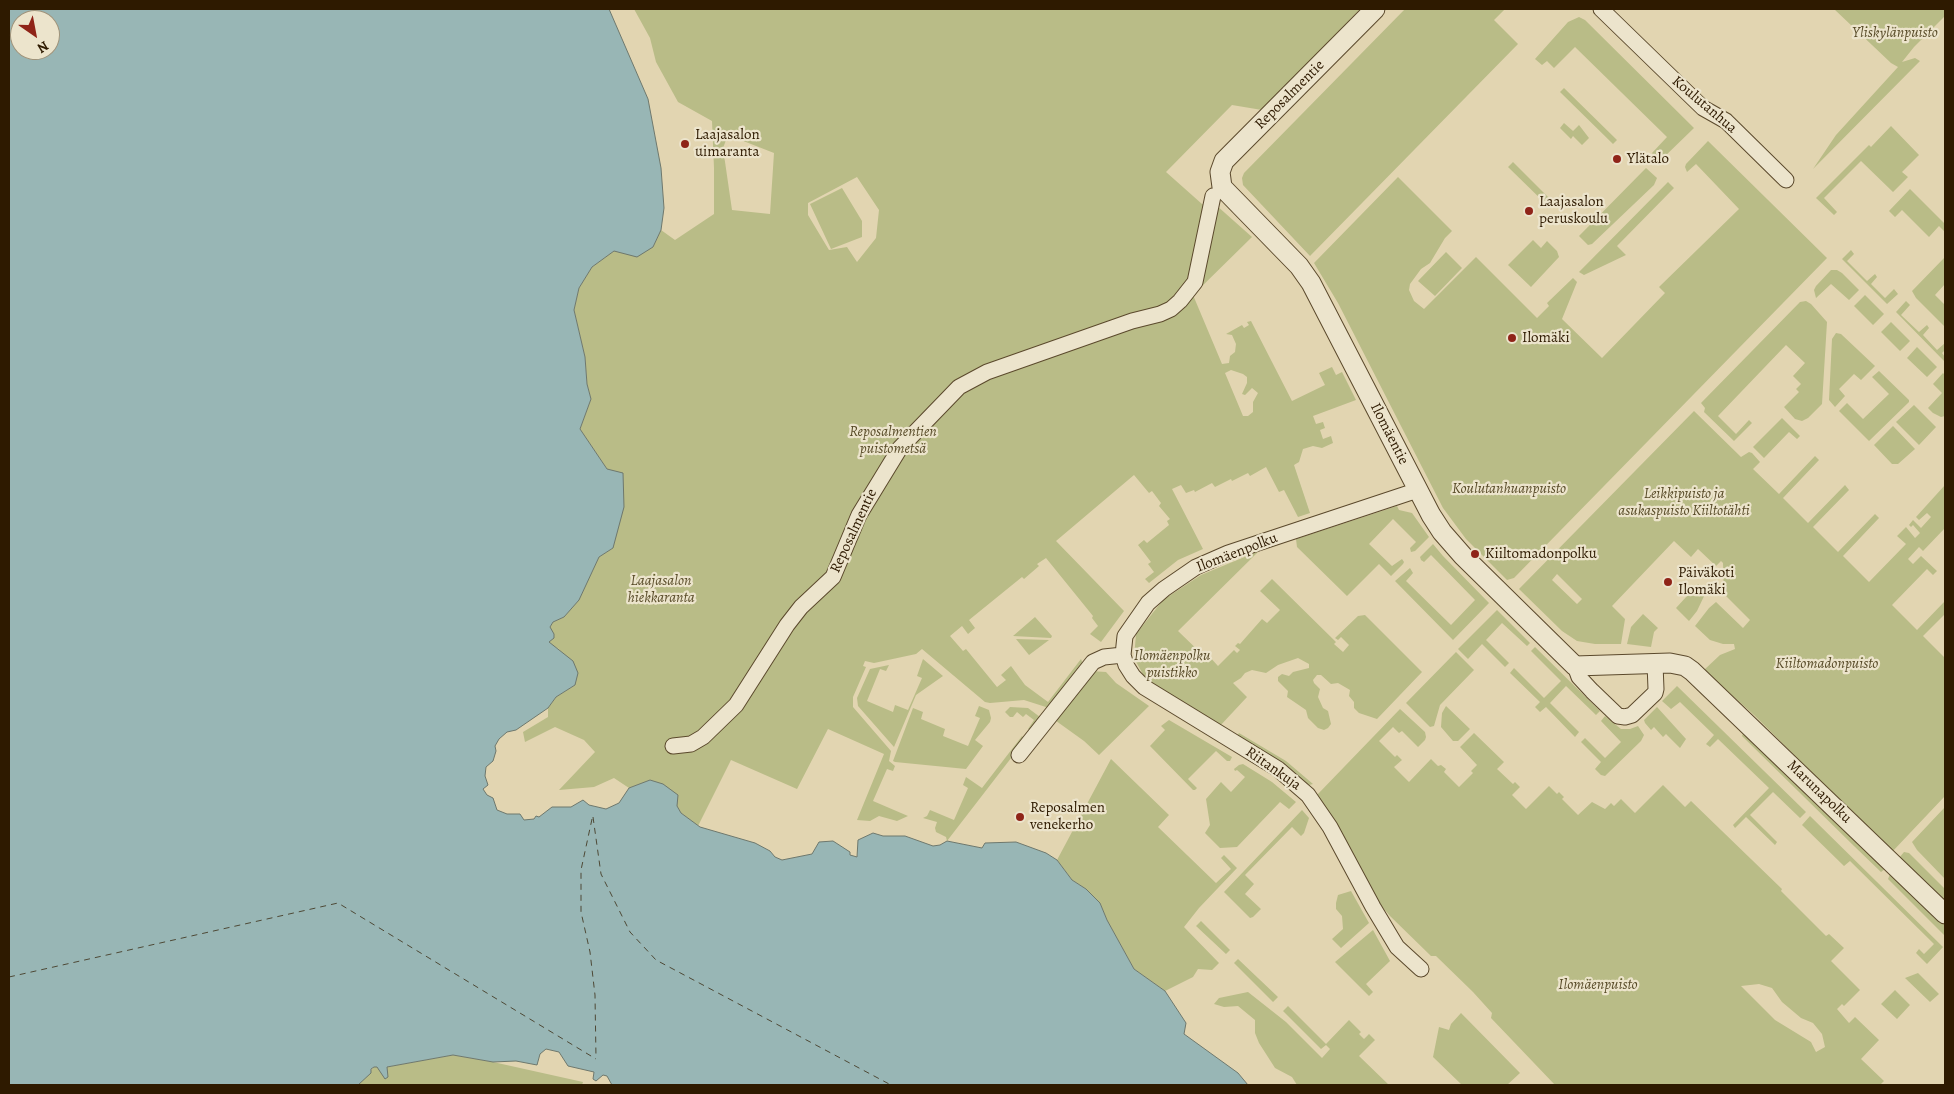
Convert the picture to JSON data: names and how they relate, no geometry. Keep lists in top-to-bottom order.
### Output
{
  "streets": {
    "street": [
      "Reposalmentie",
      "Koulutanhua",
      "Ilomäentie",
      "Ilomäenpolku",
      "Riitankuja",
      "Marunapolku"
    ]
  },
  "crossings": [
    ["Reposalmentie", "Ilomäentie"],
    ["Ilomäentie", "Ilomäenpolku"],
    ["Ilomäentie", "Marunapolku"],
    ["Ilomäenpolku", "Riitankuja"]
  ],
  "parks": [
    "Yliskylänpuisto",
    "Reposalmentien puistometsä",
    "Koulutanhuanpuisto",
    "Leikkipuisto ja asukaspuisto Kiiltotähti",
    "Laajasalon hiekkaranta",
    "Ilomäenpolku puistikko",
    "Kiiltomadonpuisto",
    "Ilomäenpuisto"
  ],
  "places": [
    "Laajasalon uimaranta",
    "Ylätalo",
    "Laajasalon peruskoulu",
    "Ilomäki",
    "Kiiltomadonpolku",
    "Päiväkoti Ilomäki",
    "Reposalmen venekerho"
  ],
  "north": "bottom right"
}
